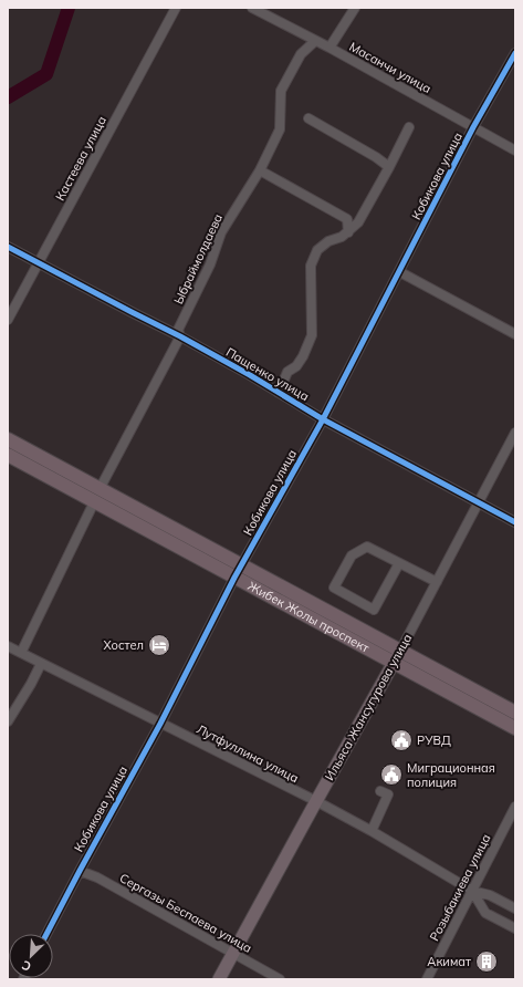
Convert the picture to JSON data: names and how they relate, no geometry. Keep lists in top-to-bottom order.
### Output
{
  "streets": {
    "highway": ["Жибек Жолы проспект"],
    "main road": ["Ильяса Жансугурова улица"],
    "street": [
      "Масанчи улица",
      "Кастеева улица",
      "Кобикова улица",
      "Ыбраймолдаева",
      "Пащенко улица",
      "Лутфуллина улица",
      "Розыбакиева улица",
      "Сергазы Беспаева улица"
    ]
  },
  "crossings": [
    ["Масанчи улица", "Кобикова улица"],
    ["Масанчи улица", "Ыбраймолдаева"],
    ["Кастеева улица", "Пащенко улица"],
    ["Кобикова улица", "Пащенко улица"],
    ["Кобикова улица", "Жибек Жолы проспект"],
    ["Кобикова улица", "Лутфуллина улица"],
    ["Кобикова улица", "Сергазы Беспаева улица"],
    ["Ыбраймолдаева", "Пащенко улица"],
    ["Ыбраймолдаева", "Жибек Жолы проспект"],
    ["Пащенко улица", "Ильяса Жансугурова улица"],
    ["Жибек Жолы проспект", "Ильяса Жансугурова улица"],
    ["Ильяса Жансугурова улица", "Лутфуллина улица"],
    ["Ильяса Жансугурова улица", "Сергазы Беспаева улица"],
    ["Лутфуллина улица", "Розыбакиева улица"]
  ],
  "places": {
    "hotel": ["Хостел"],
    "public building": ["РУВД", "Миграционная полиция"],
    "building": ["Акимат"]
  },
  "north": "bottom left"
}
